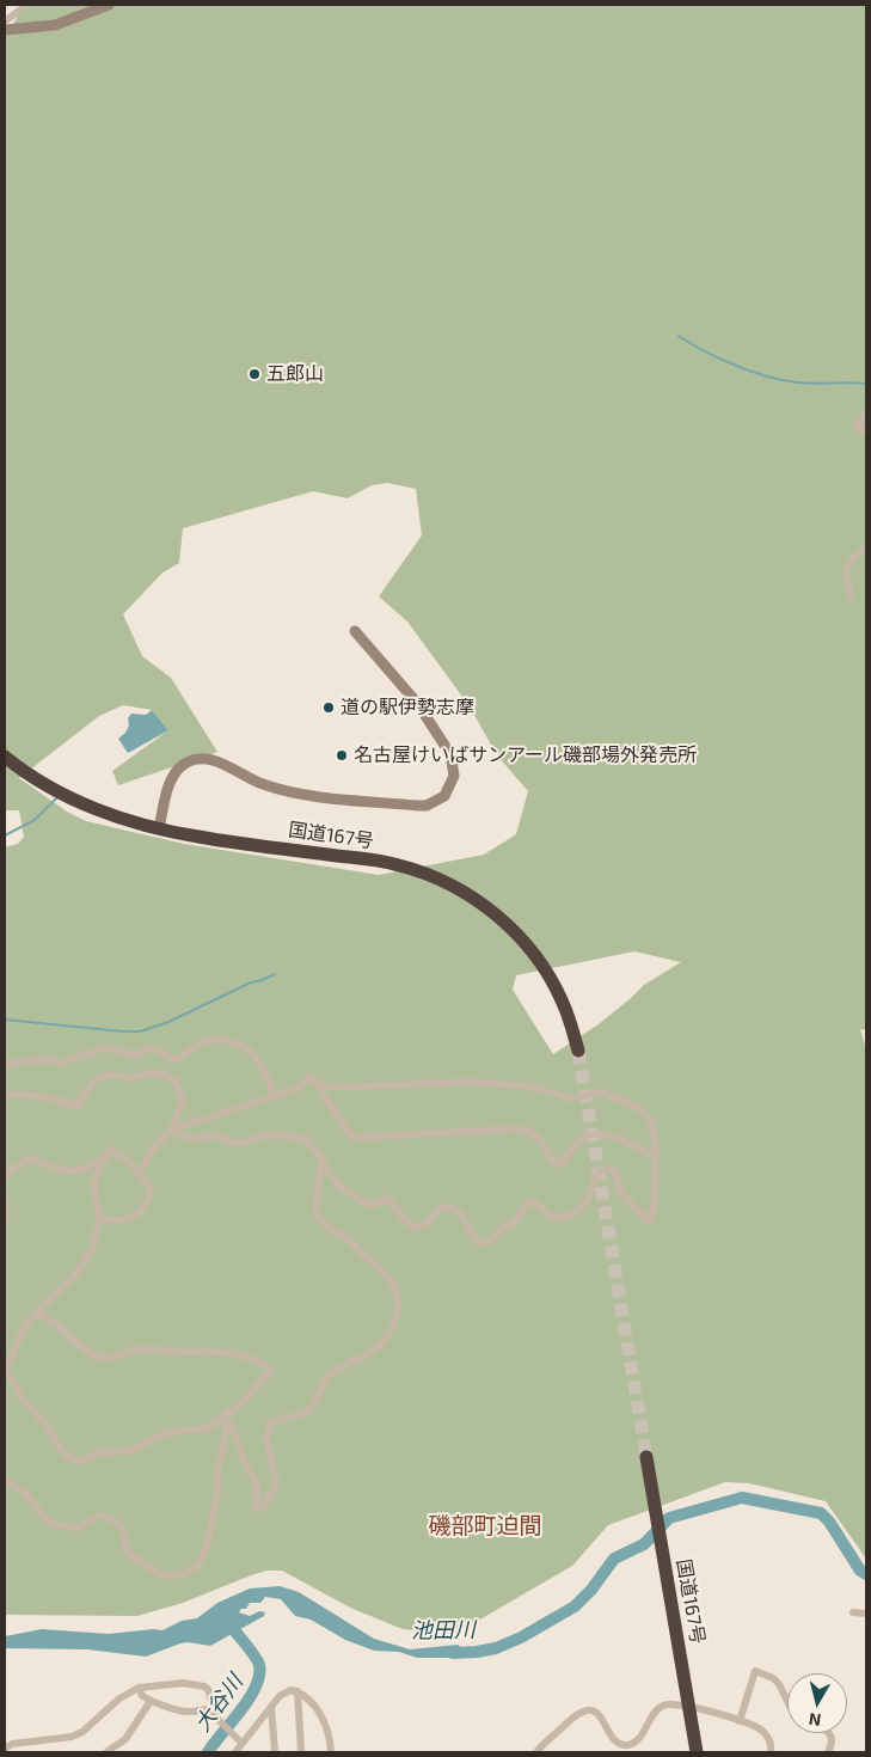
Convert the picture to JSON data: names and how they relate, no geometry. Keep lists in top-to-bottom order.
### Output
{
  "streets": {
    "highway": ["国道167号"]
  },
  "districts": ["磯部町迫間"],
  "water": ["池田川", "大谷川"],
  "places": ["五郎山", "道の駅伊勢志摩", "名古屋けいばサンアール磯部場外発売所"],
  "north": "bottom"
}
